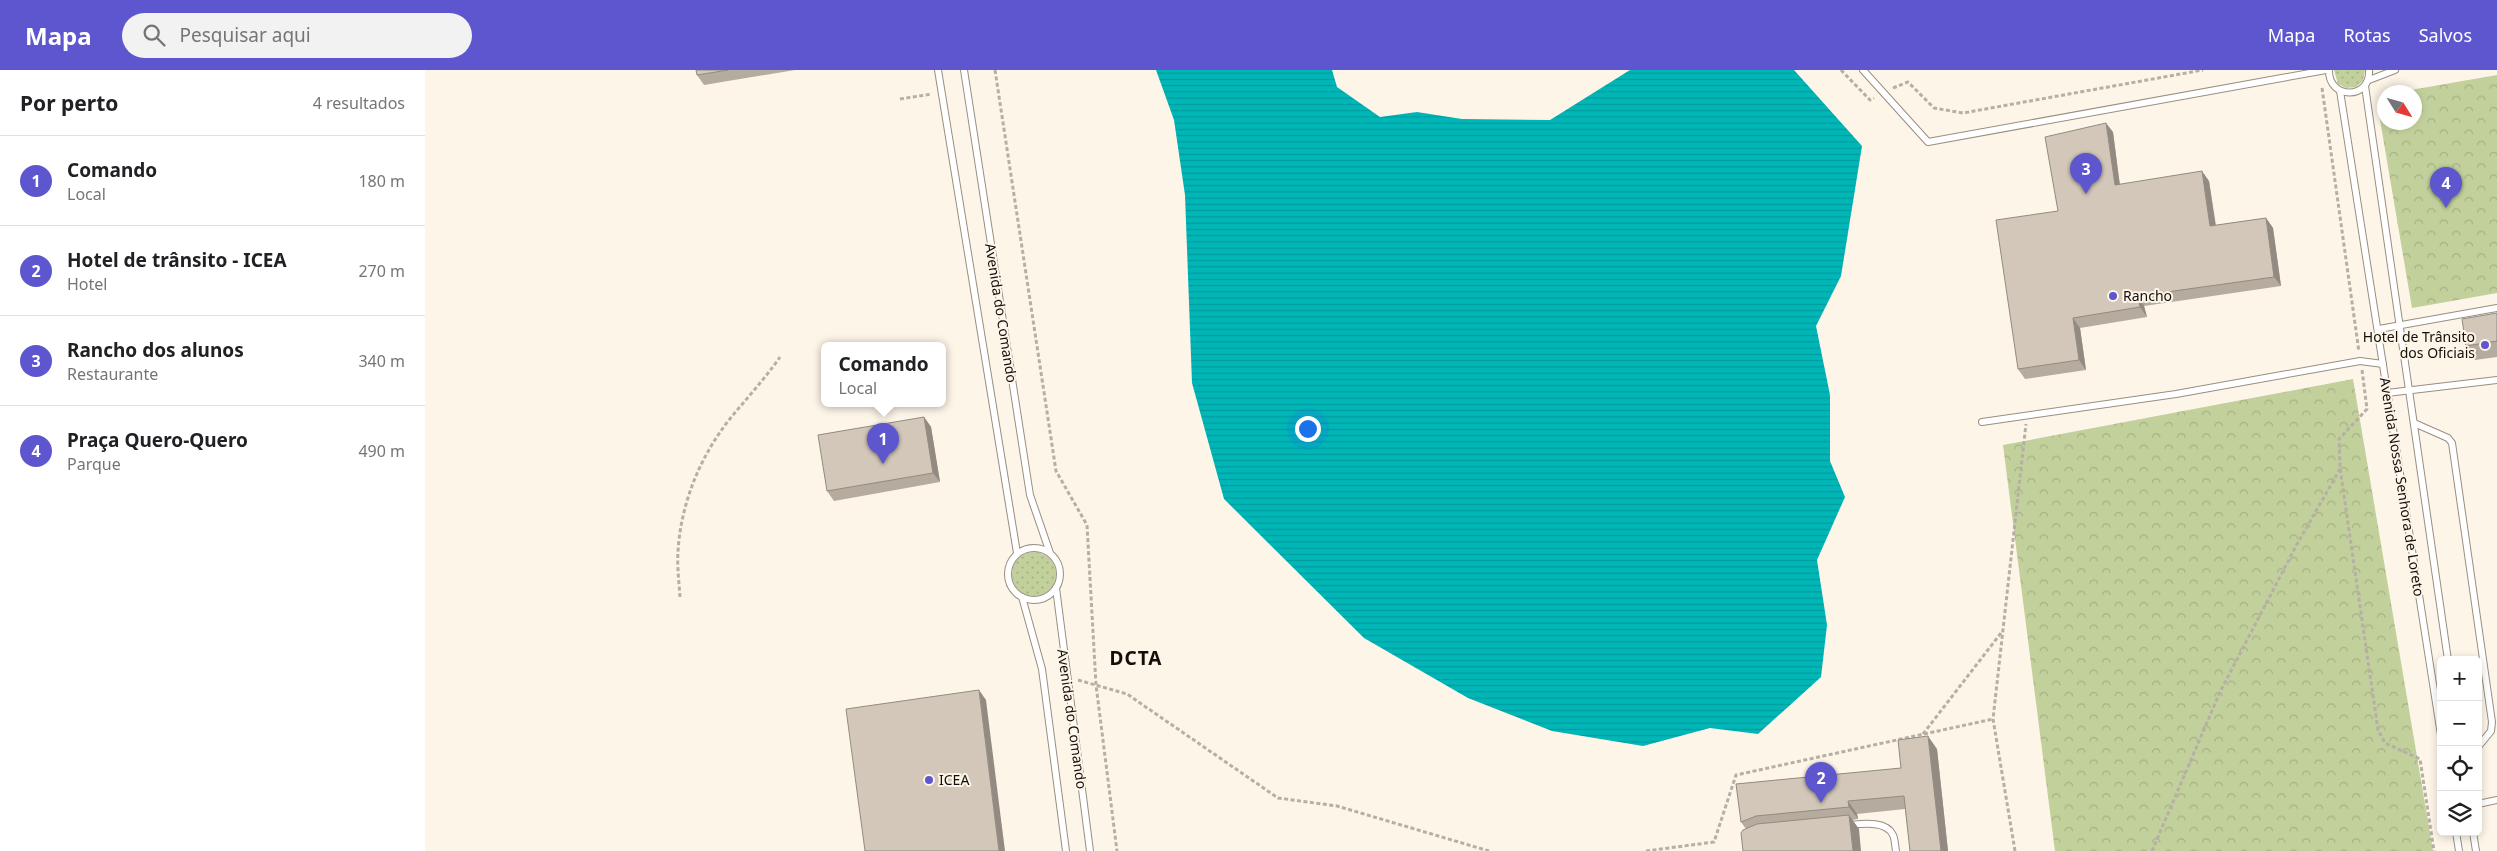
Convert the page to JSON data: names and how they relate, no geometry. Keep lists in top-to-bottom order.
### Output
{
  "streets": {
    "lane": ["Avenida do Comando", "Avenida Nossa Senhora de Loreto"]
  },
  "districts": ["DCTA"],
  "places": ["Rancho", "Hotel de Trânsito dos Oficiais", "ICEA"],
  "north": "bottom right",
  "page": {
    "header": "Mapa",
    "search": "Pesquisar aqui",
    "nav": ["Mapa", "Rotas", "Salvos"],
    "heading": ["Por perto", "4 resultados"],
    "list": [
      {
        "mark": "1",
        "name": "Comando",
        "note": "Local",
        "value": "180 m"
      },
      {
        "mark": "2",
        "name": "Hotel de trânsito - ICEA",
        "note": "Hotel",
        "value": "270 m"
      },
      {
        "mark": "3",
        "name": "Rancho dos alunos",
        "note": "Restaurante",
        "value": "340 m"
      },
      {
        "mark": "4",
        "name": "Praça Quero-Quero",
        "note": "Parque",
        "value": "490 m"
      }
    ],
    "pins": [
      "3",
      "4",
      "1",
      "2"
    ],
    "popup": ["Comando", "Local"],
    "map_buttons": ["+", "−"]
  }
}
